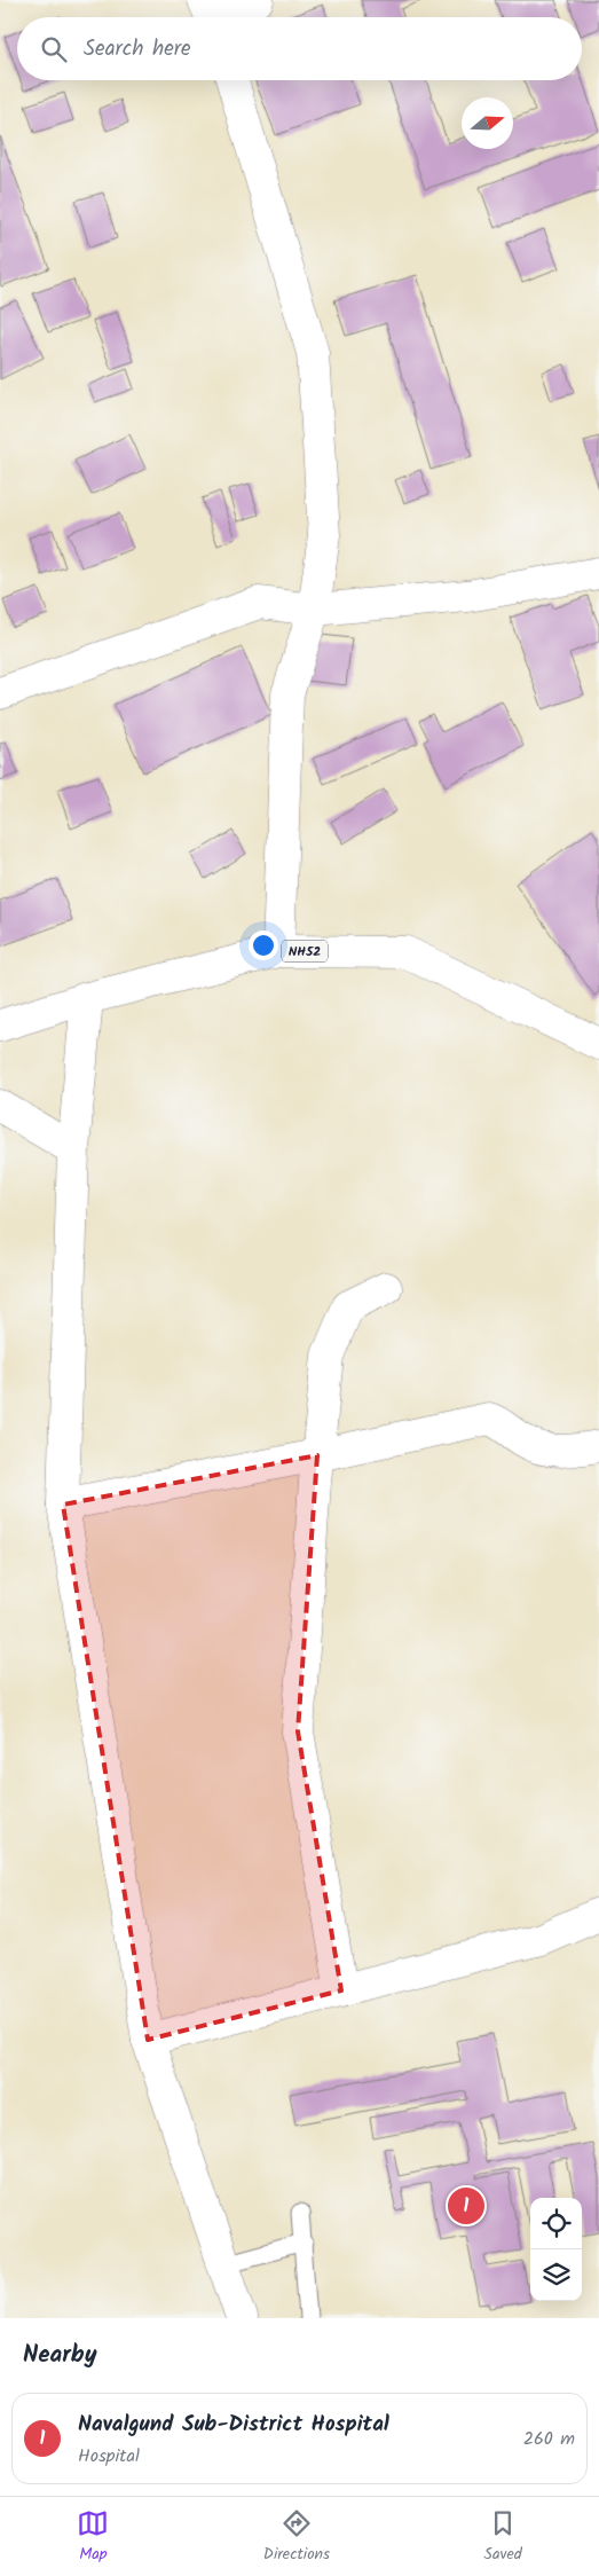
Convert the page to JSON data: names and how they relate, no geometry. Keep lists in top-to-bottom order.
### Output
{
  "streets": {
    "main road": ["NH52"]
  },
  "north": "right",
  "page": {
    "search": "Search here",
    "pins": "1",
    "heading": "Nearby",
    "list": [
      {
        "mark": "1",
        "name": "Navalgund Sub-District Hospital",
        "note": "Hospital",
        "value": "260 m"
      }
    ],
    "nav": ["Map", "Directions", "Saved"]
  }
}
